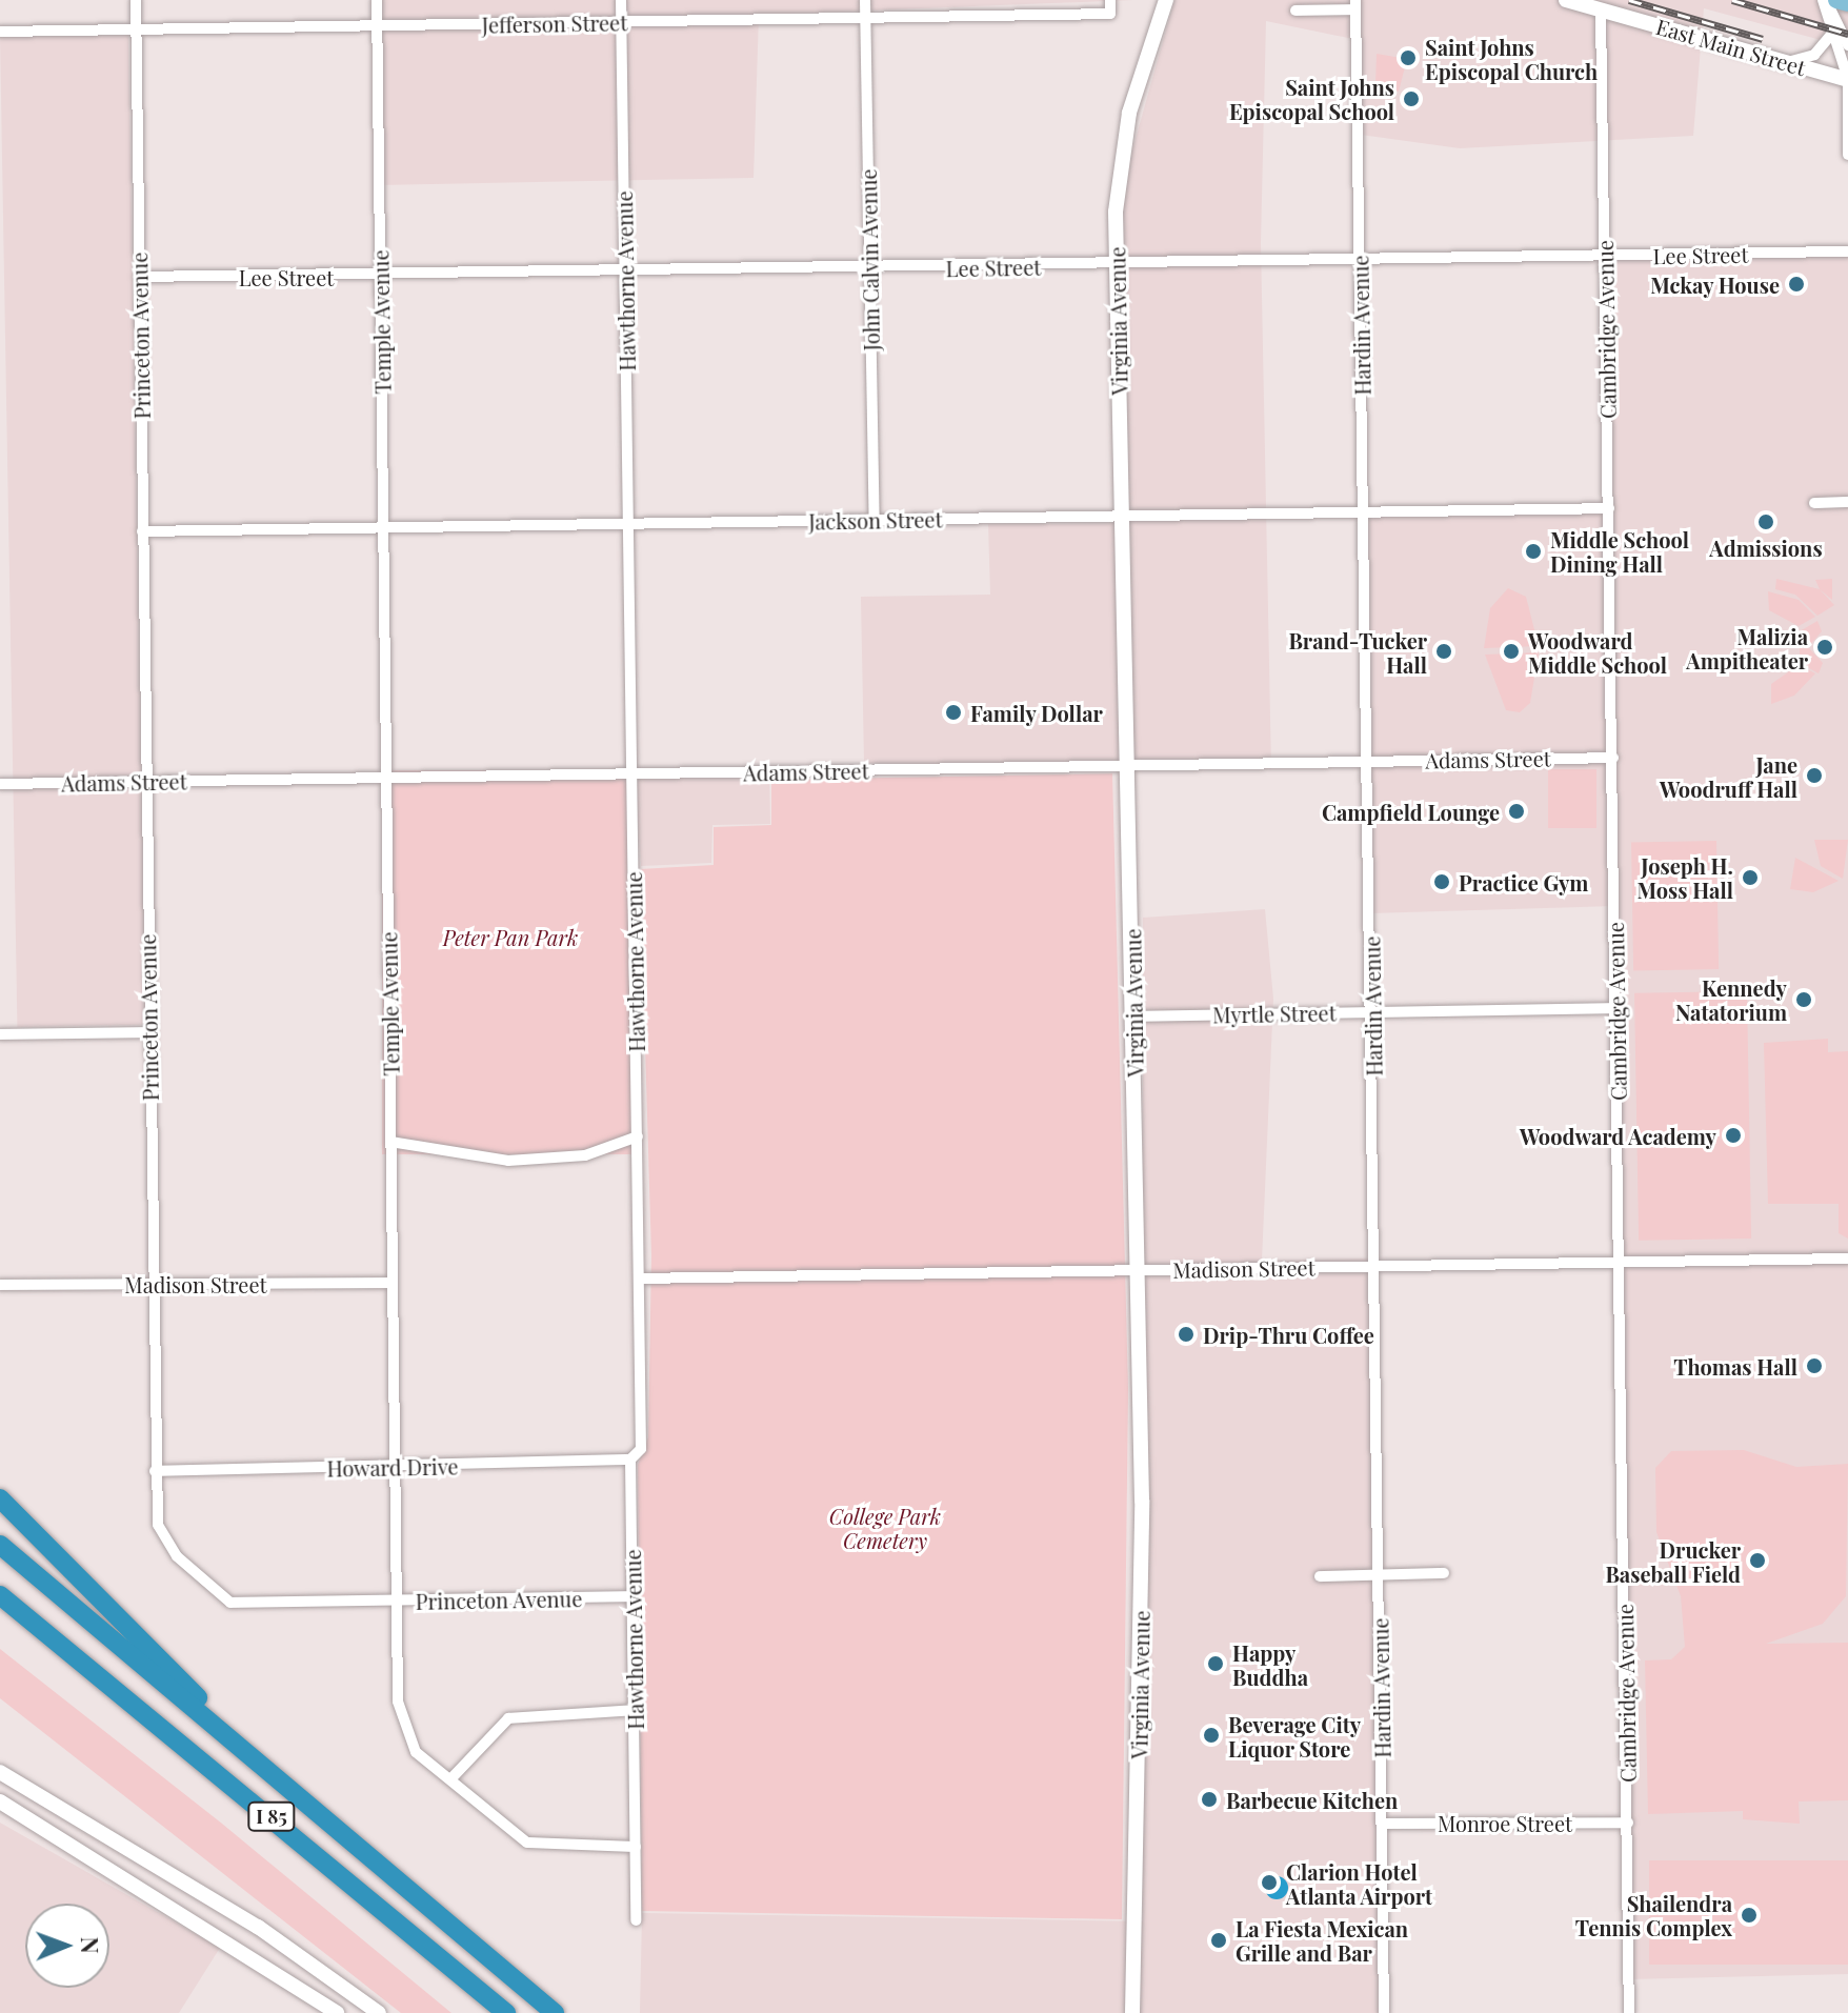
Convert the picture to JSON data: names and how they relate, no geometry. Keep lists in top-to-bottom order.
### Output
{
  "streets": {
    "highway": ["I 85"],
    "main road": ["East Main Street", "Virginia Avenue"],
    "street": [
      "Jefferson Street",
      "Lee Street",
      "John Calvin Avenue",
      "Hawthorne Avenue",
      "Temple Avenue",
      "Hardin Avenue",
      "Cambridge Avenue",
      "Princeton Avenue",
      "Jackson Street",
      "Adams Street",
      "Myrtle Street",
      "Madison Street",
      "Howard Drive",
      "Monroe Street"
    ]
  },
  "crossings": [
    ["Jefferson Street", "John Calvin Avenue"],
    ["Jefferson Street", "Hawthorne Avenue"],
    ["Jefferson Street", "Temple Avenue"],
    ["Jefferson Street", "Princeton Avenue"],
    ["East Main Street", "Cambridge Avenue"],
    ["Lee Street", "John Calvin Avenue"],
    ["Lee Street", "Hawthorne Avenue"],
    ["Lee Street", "Virginia Avenue"],
    ["Lee Street", "Temple Avenue"],
    ["Lee Street", "Hardin Avenue"],
    ["Lee Street", "Cambridge Avenue"],
    ["Lee Street", "Princeton Avenue"],
    ["John Calvin Avenue", "Jackson Street"],
    ["Hawthorne Avenue", "Temple Avenue"],
    ["Hawthorne Avenue", "Princeton Avenue"],
    ["Hawthorne Avenue", "Jackson Street"],
    ["Hawthorne Avenue", "Adams Street"],
    ["Hawthorne Avenue", "Madison Street"],
    ["Hawthorne Avenue", "Howard Drive"],
    ["Virginia Avenue", "Jackson Street"],
    ["Virginia Avenue", "Adams Street"],
    ["Virginia Avenue", "Myrtle Street"],
    ["Virginia Avenue", "Madison Street"],
    ["Temple Avenue", "Princeton Avenue"],
    ["Temple Avenue", "Jackson Street"],
    ["Temple Avenue", "Adams Street"],
    ["Temple Avenue", "Madison Street"],
    ["Temple Avenue", "Howard Drive"],
    ["Hardin Avenue", "Jackson Street"],
    ["Hardin Avenue", "Adams Street"],
    ["Hardin Avenue", "Myrtle Street"],
    ["Hardin Avenue", "Madison Street"],
    ["Hardin Avenue", "Monroe Street"],
    ["Cambridge Avenue", "Jackson Street"],
    ["Cambridge Avenue", "Adams Street"],
    ["Cambridge Avenue", "Myrtle Street"],
    ["Cambridge Avenue", "Madison Street"],
    ["Cambridge Avenue", "Monroe Street"],
    ["Princeton Avenue", "Jackson Street"],
    ["Princeton Avenue", "Adams Street"],
    ["Princeton Avenue", "Madison Street"],
    ["Princeton Avenue", "Howard Drive"]
  ],
  "parks": ["Peter Pan Park", "College Park Cemetery"],
  "places": [
    "Saint Johns Episcopal Church",
    "Saint Johns Episcopal School",
    "Mckay House",
    "Admissions",
    "Middle School Dining Hall",
    "Malizia Ampitheater",
    "Brand-Tucker Hall",
    "Woodward Middle School",
    "Family Dollar",
    "Jane Woodruff Hall",
    "Campfield Lounge",
    "Joseph H. Moss Hall",
    "Practice Gym",
    "Kennedy Natatorium",
    "Woodward Academy",
    "Drip-Thru Coffee",
    "Thomas Hall",
    "Drucker Baseball Field",
    "Happy Buddha",
    "Beverage City Liquor Store",
    "Barbecue Kitchen",
    "Clarion Hotel Atlanta Airport",
    "Shailendra Tennis Complex",
    "La Fiesta Mexican Grille and Bar"
  ],
  "north": "right"
}
